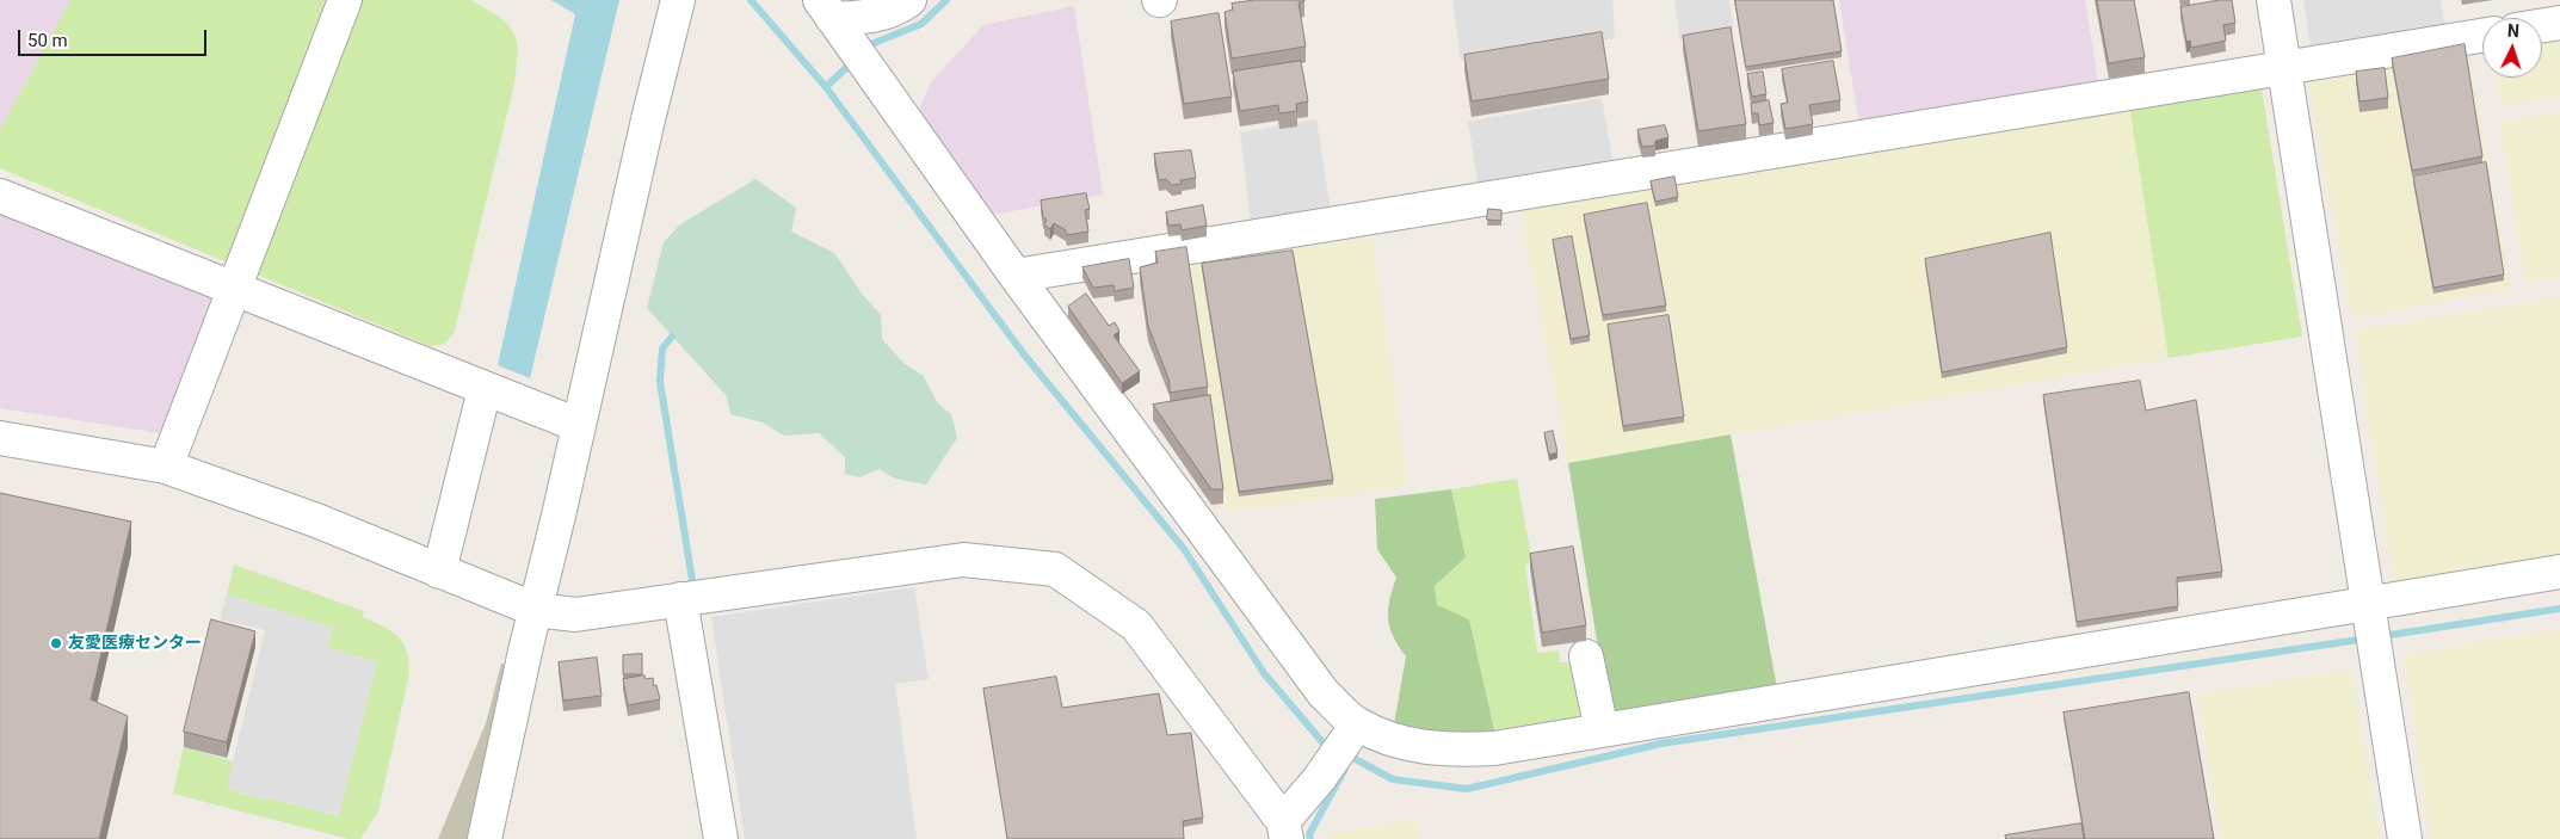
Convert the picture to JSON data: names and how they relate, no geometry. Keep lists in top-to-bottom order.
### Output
{
  "places": ["友愛医療センター"],
  "scale_bar": "50 m",
  "north": "top"
}
